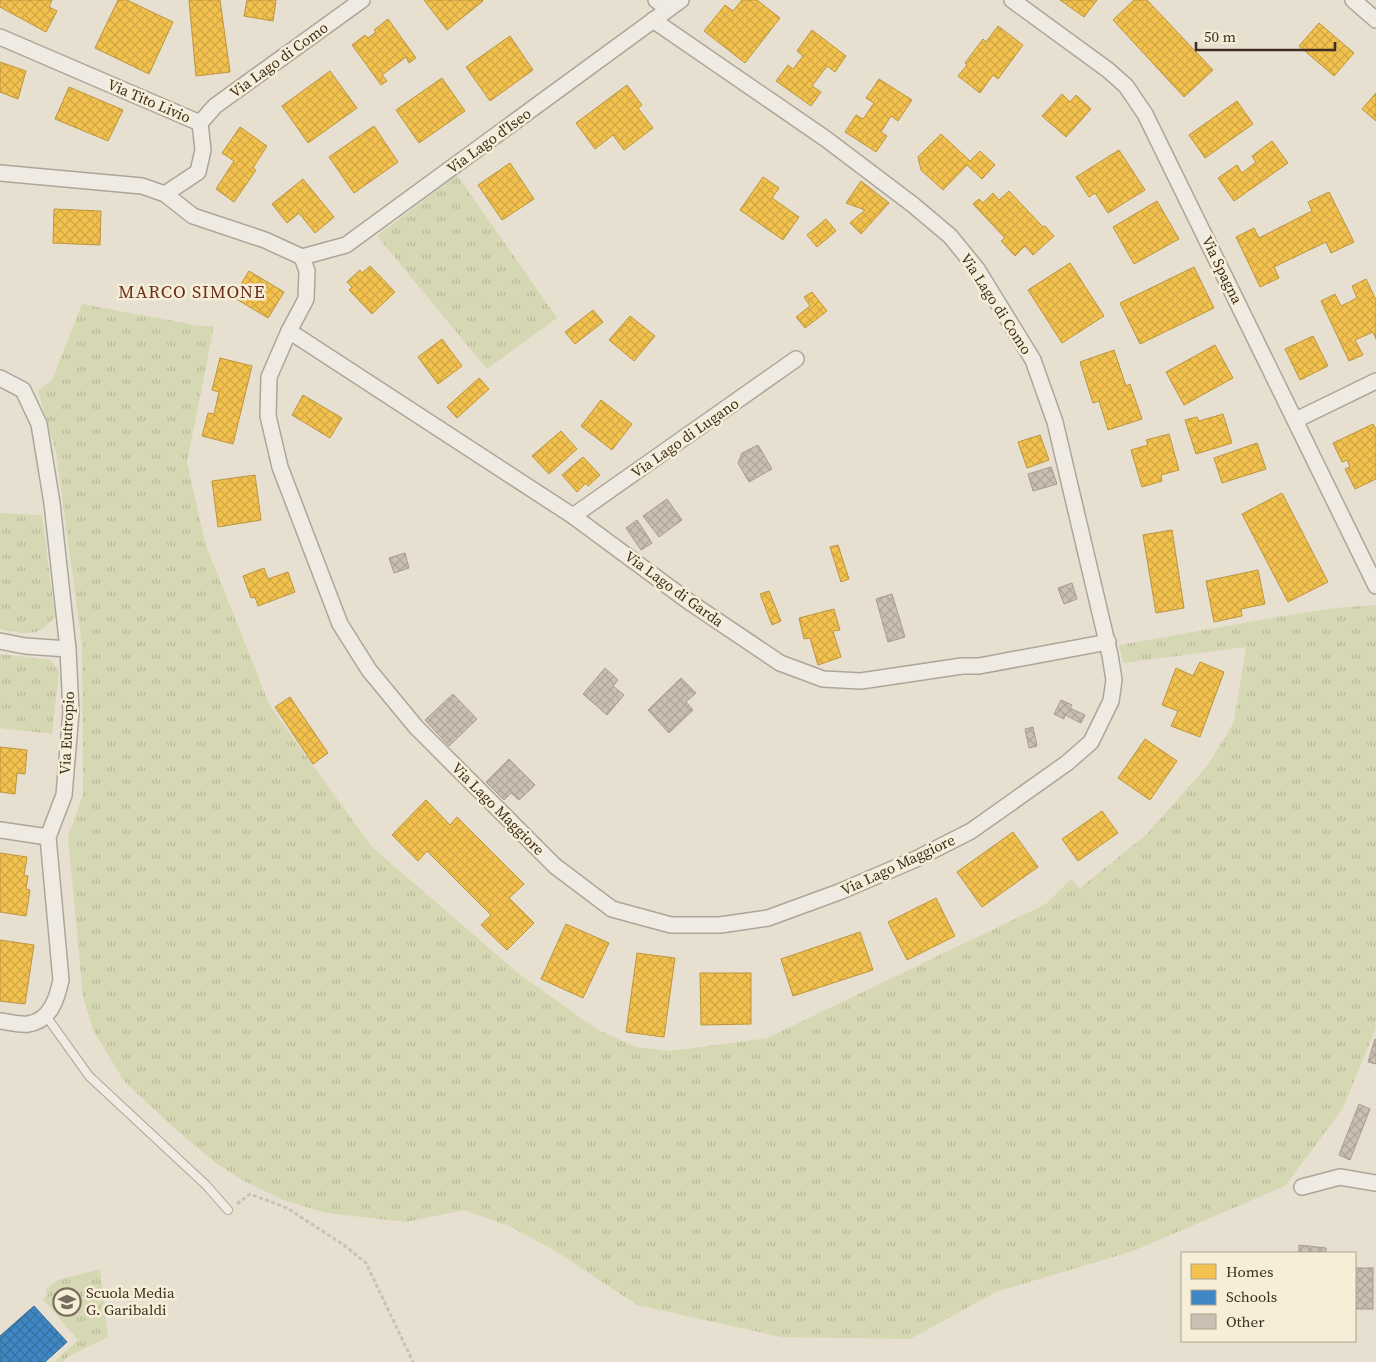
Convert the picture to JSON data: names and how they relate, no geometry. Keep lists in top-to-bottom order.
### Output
{
  "streets": {
    "street": [
      "Via Lago di Como",
      "Via Tito Livio",
      "Via Lago d'Iseo",
      "Via Spagna",
      "Via Lago di Lugano",
      "Via Lago di Garda",
      "Via Eutropio",
      "Via Lago Maggiore"
    ]
  },
  "crossings": [
    ["Via Lago di Como", "Via Tito Livio"],
    ["Via Lago di Como", "Via Lago d'Iseo"],
    ["Via Lago di Como", "Via Lago di Garda"],
    ["Via Lago di Como", "Via Lago Maggiore"],
    ["Via Lago d'Iseo", "Via Lago Maggiore"],
    ["Via Lago di Lugano", "Via Lago di Garda"],
    ["Via Lago di Garda", "Via Lago Maggiore"]
  ],
  "districts": ["MARCO SIMONE"],
  "places": {
    "school or university": ["Scuola Media G. Garibaldi"]
  },
  "legend": ["Homes", "Schools", "Other"],
  "scale_bar": "50 m"
}
